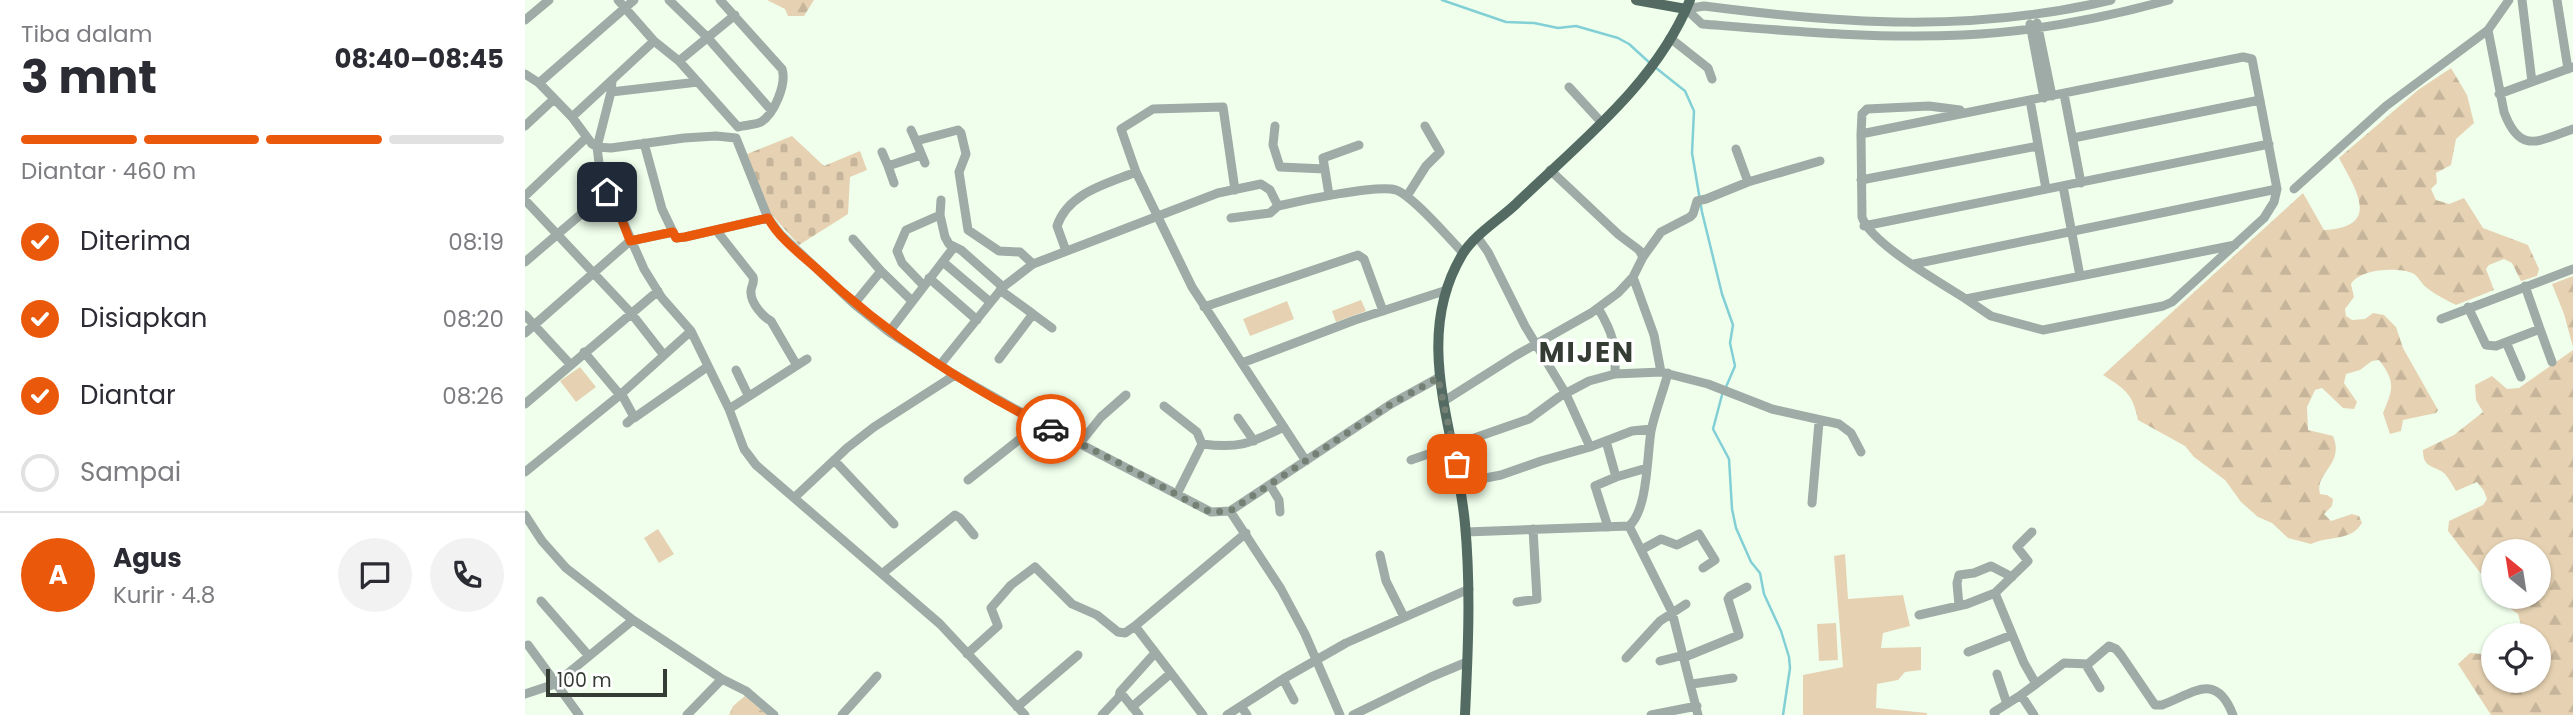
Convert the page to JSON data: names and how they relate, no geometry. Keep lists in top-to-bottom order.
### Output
{
  "districts": ["MIJEN"],
  "scale_bar": "100 m",
  "north": "top left",
  "page": {
    "heading": ["3 mnt", "Tiba dalam", "08:40–08:45"],
    "panel": ["Agus", "Kurir · 4.8"],
    "bar": "Diantar · 460 m",
    "list": [
      ["Diterima", "08:19"],
      ["Disiapkan", "08:20"],
      ["Diantar", "08:26"],
      "Sampai"
    ],
    "round": "A",
    "scale": "100 m"
  }
}
